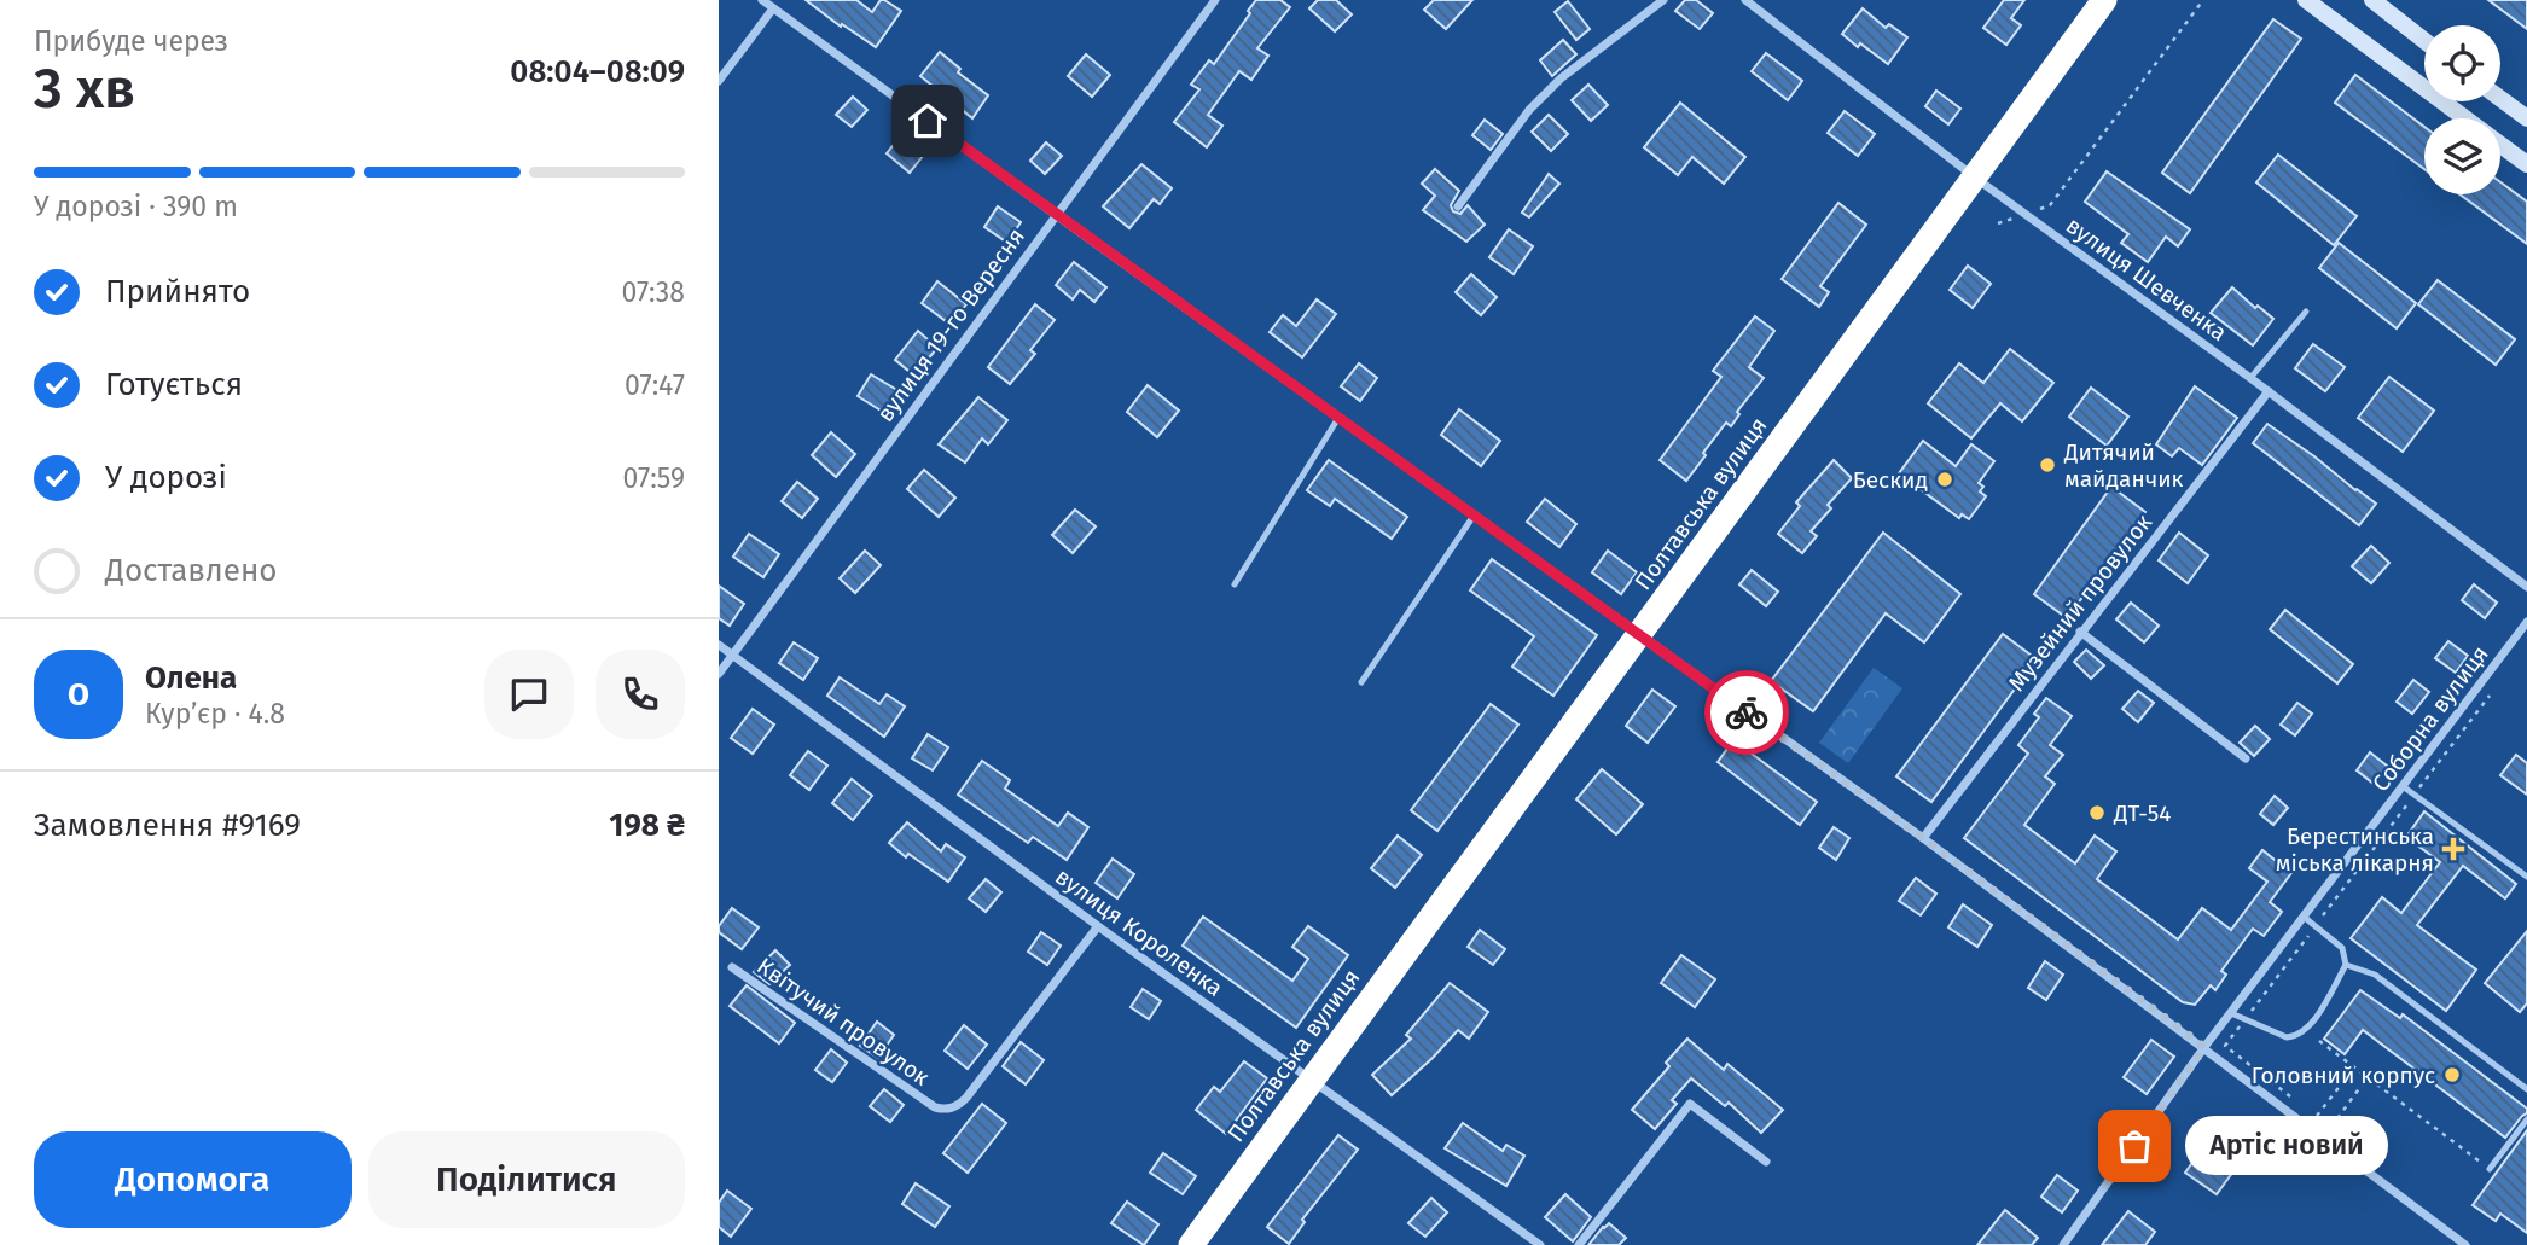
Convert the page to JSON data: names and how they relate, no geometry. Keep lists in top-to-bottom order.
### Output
{
  "streets": {
    "highway": ["Полтавська вулиця"],
    "street": [
      "вулиця Шевченка",
      "вулиця 19-го Вересня",
      "Музейний провулок",
      "Соборна вулиця",
      "вулиця Короленка",
      "Квітучий провулок"
    ]
  },
  "crossings": [
    ["вулиця Шевченка", "Полтавська вулиця"],
    ["вулиця Шевченка", "Музейний провулок"],
    ["вулиця 19-го Вересня", "вулиця Короленка"],
    ["Полтавська вулиця", "вулиця Короленка"],
    ["вулиця Короленка", "Квітучий провулок"]
  ],
  "places": {
    "other": [
      "Дитячий майданчик",
      "Бескид",
      "ДТ-54",
      "Головний корпус",
      "Артіс новий"
    ],
    "health": ["Берестинська міська лікарня"]
  },
  "page": {
    "heading": ["3 хв", "Прибуде через", "08:04–08:09"],
    "panel": [
      "Олена",
      "Кур’єр · 4.8",
      "Замовлення #9169",
      "198 ₴"
    ],
    "bar": "У дорозі · 390 m",
    "list": [
      ["Прийнято", "07:38"],
      ["Готується", "07:47"],
      ["У дорозі", "07:59"],
      "Доставлено"
    ],
    "round": "О",
    "buttons": ["Допомога", "Поділитися"],
    "bubble": "Артіс новий"
  }
}
